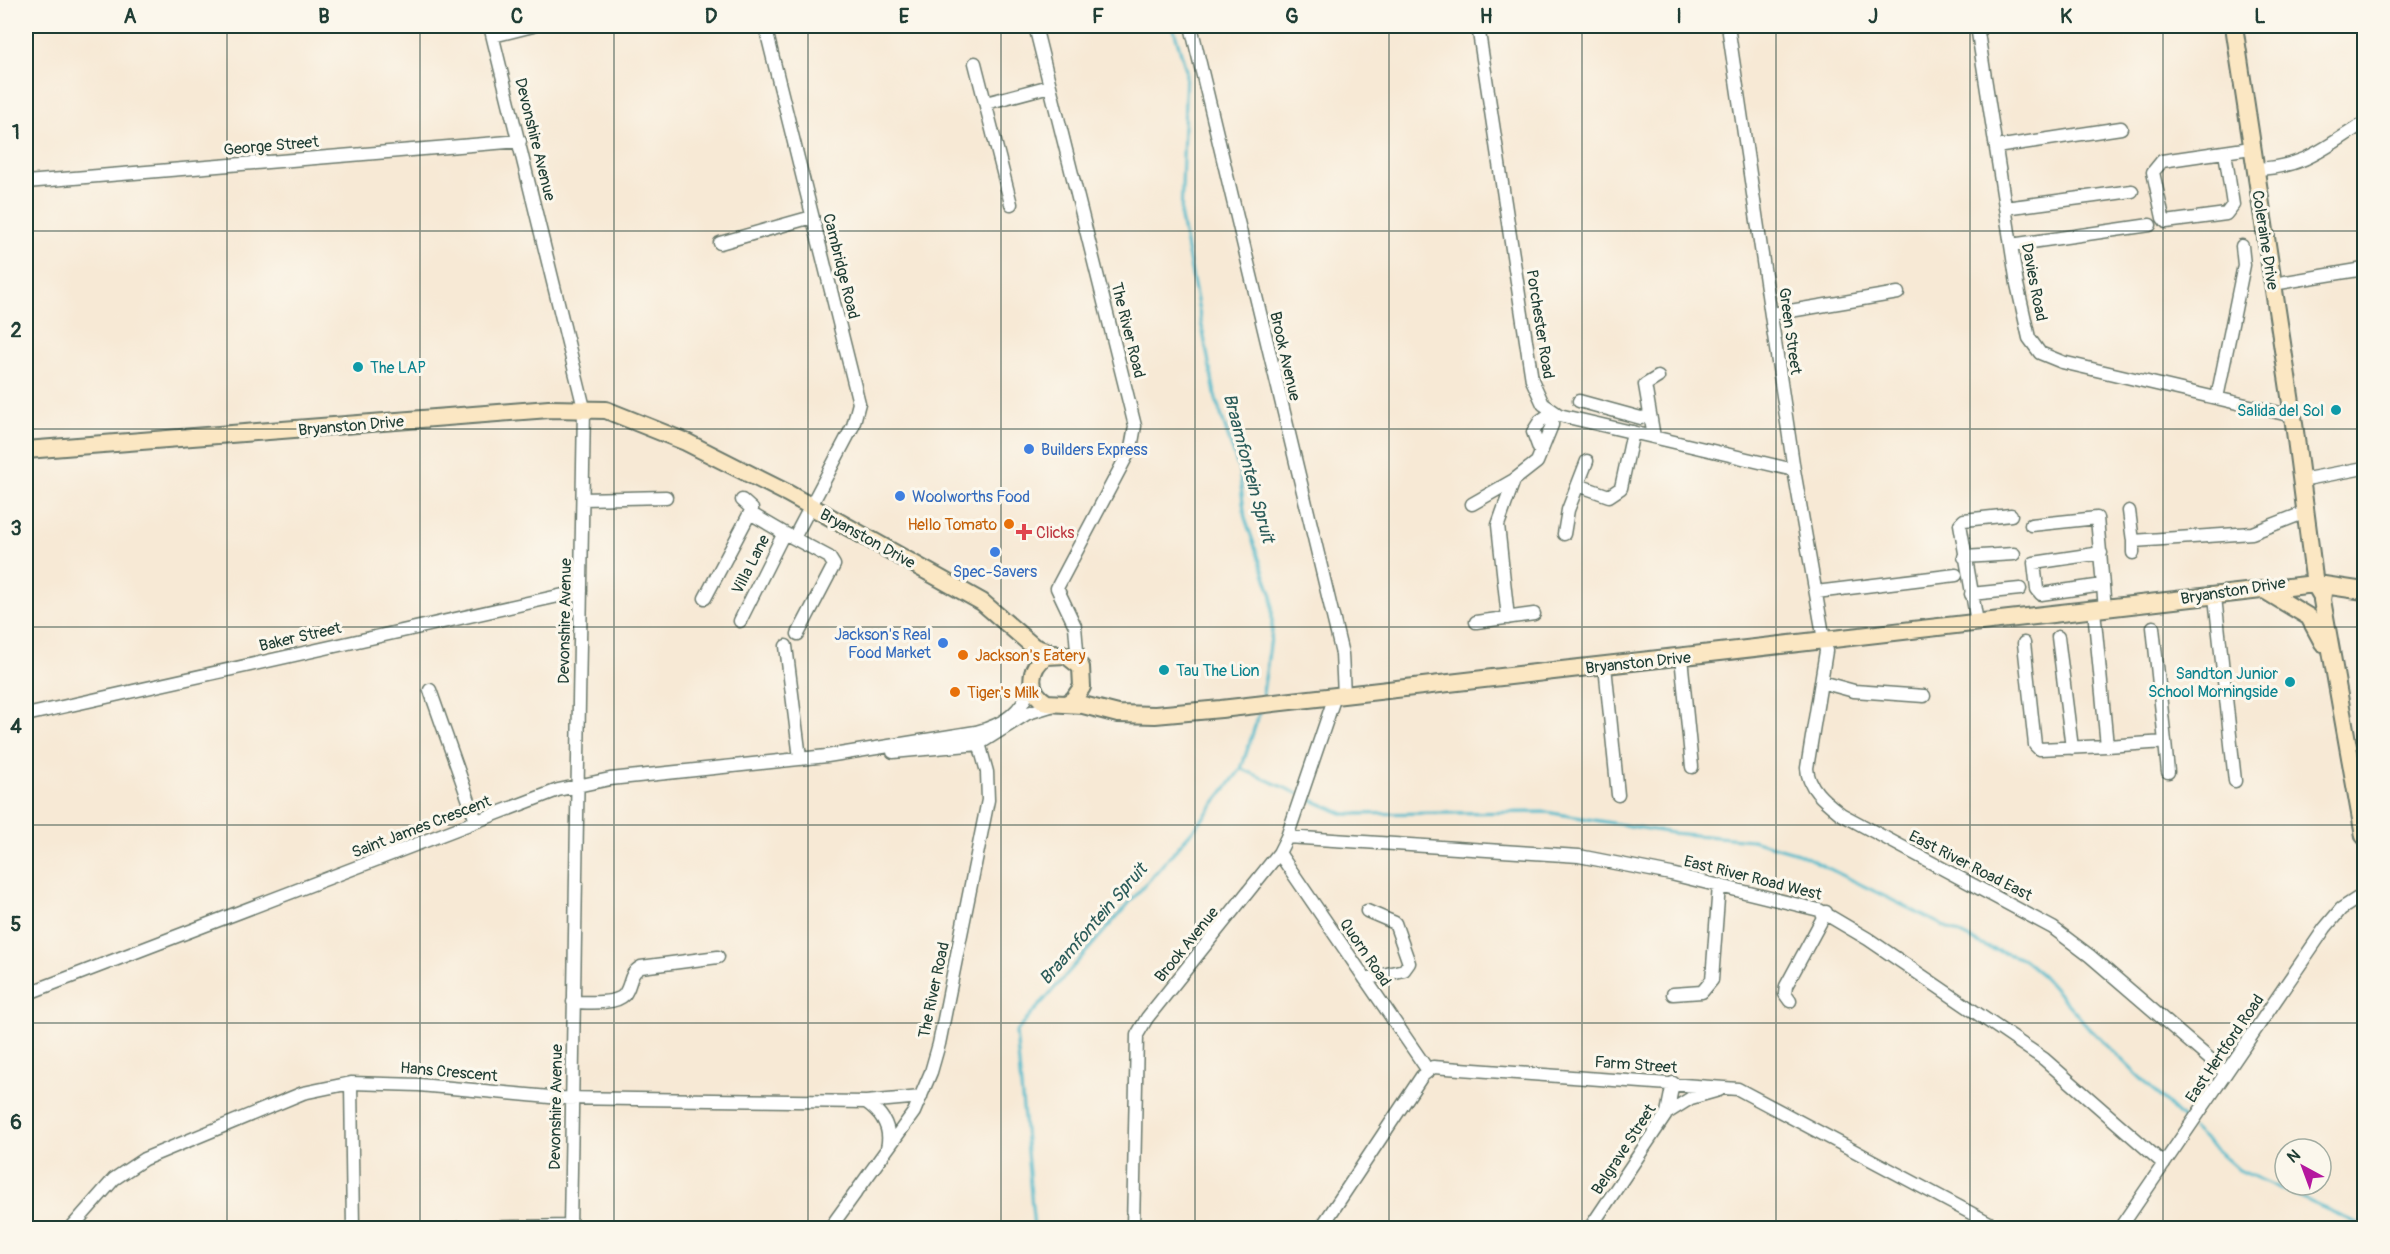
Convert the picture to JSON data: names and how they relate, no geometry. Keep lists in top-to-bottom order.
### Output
{
  "streets": {
    "main road": ["Coleraine Drive", "Bryanston Drive"],
    "street": [
      "Devonshire Avenue",
      "George Street",
      "Cambridge Road",
      "Davies Road",
      "Porchester Road",
      "The River Road",
      "Green Street",
      "Brook Avenue",
      "Villa Lane",
      "Baker Street",
      "Saint James Crescent",
      "East River Road East",
      "East River Road West",
      "Quorn Road",
      "East Hertford Road",
      "Farm Street",
      "Hans Crescent",
      "Belgrave Street"
    ]
  },
  "crossings": [
    ["Devonshire Avenue", "George Street"],
    ["Devonshire Avenue", "Bryanston Drive"],
    ["Devonshire Avenue", "Baker Street"],
    ["Devonshire Avenue", "Saint James Crescent"],
    ["Devonshire Avenue", "Hans Crescent"],
    ["Coleraine Drive", "Davies Road"],
    ["Coleraine Drive", "Bryanston Drive"],
    ["Cambridge Road", "Bryanston Drive"],
    ["Cambridge Road", "Villa Lane"],
    ["The River Road", "Bryanston Drive"],
    ["The River Road", "Saint James Crescent"],
    ["The River Road", "Hans Crescent"],
    ["Green Street", "Bryanston Drive"],
    ["Green Street", "East River Road East"],
    ["Brook Avenue", "Bryanston Drive"],
    ["Brook Avenue", "East River Road West"],
    ["Brook Avenue", "Quorn Road"],
    ["Bryanston Drive", "Villa Lane"],
    ["Bryanston Drive", "Saint James Crescent"],
    ["Bryanston Drive", "East River Road East"],
    ["East River Road East", "East Hertford Road"],
    ["East River Road West", "East Hertford Road"],
    ["Quorn Road", "Farm Street"],
    ["Farm Street", "Belgrave Street"]
  ],
  "water": ["Braamfontein Spruit"],
  "places": {
    "other": [
      "The LAP",
      "Salida del Sol",
      "Builders Express",
      "Woolworths Food",
      "Hello Tomato",
      "Spec-Savers",
      "Jackson's Real Food Market",
      "Jackson's Eatery",
      "Tau The Lion",
      "Sandton Junior School Morningside",
      "Tiger's Milk"
    ],
    "health": ["Clicks"]
  },
  "north": "top left",
  "grid": {
    "columns": [
      "A",
      "B",
      "C",
      "D",
      "E",
      "F",
      "G",
      "H",
      "I",
      "J",
      "K",
      "L"
    ],
    "rows": [
      "1",
      "2",
      "3",
      "4",
      "5",
      "6"
    ]
  }
}
